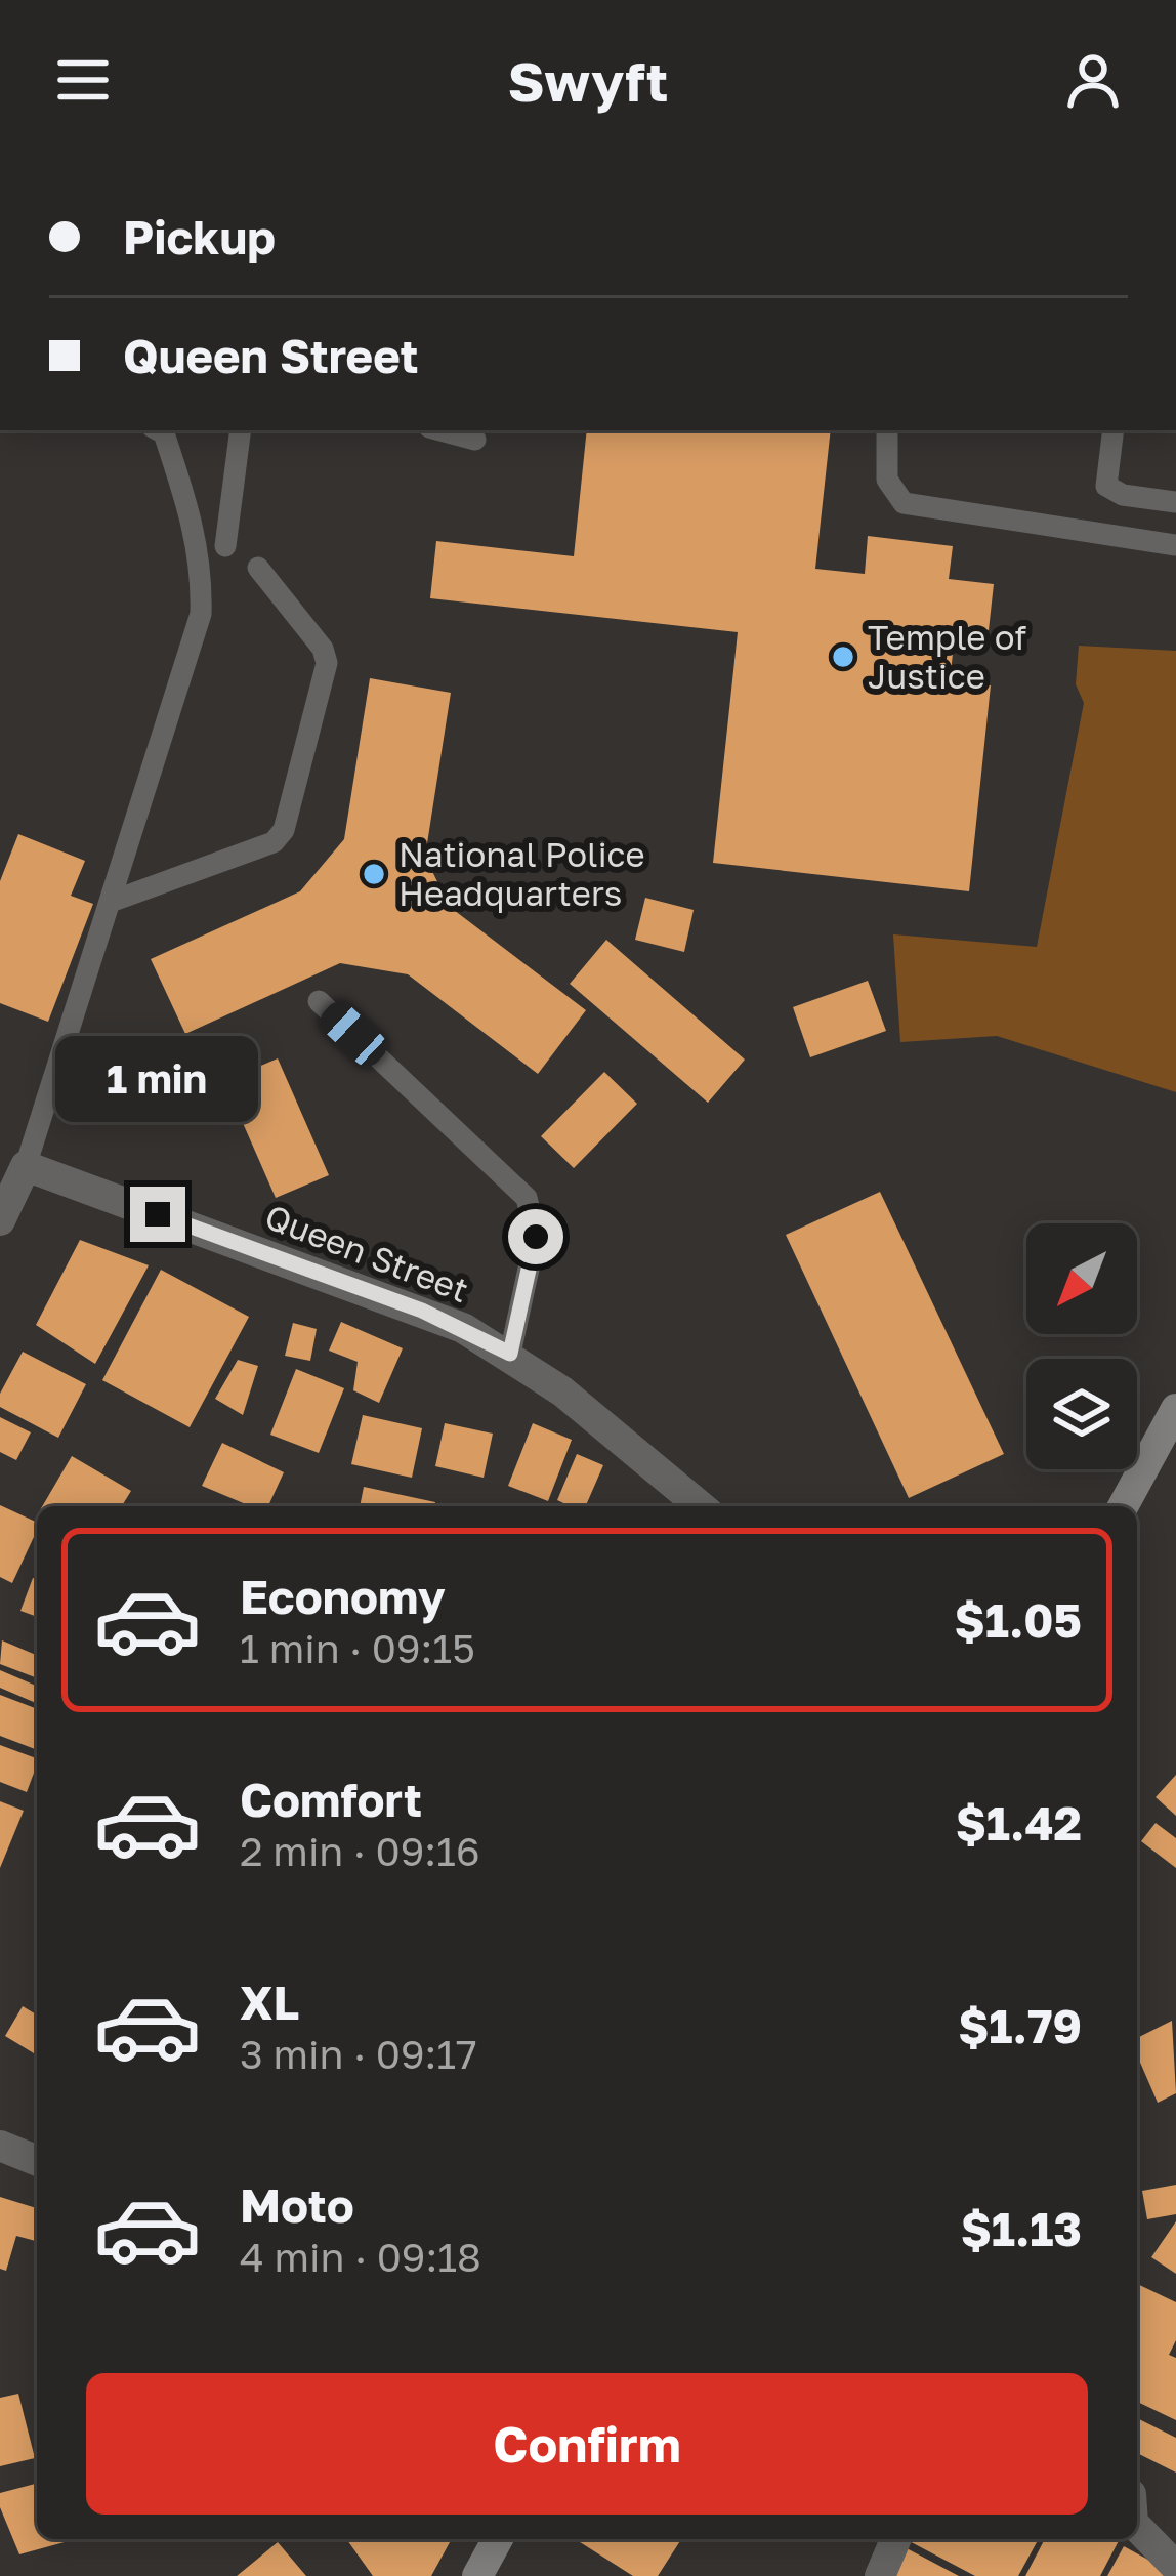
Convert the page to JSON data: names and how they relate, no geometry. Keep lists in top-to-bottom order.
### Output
{
  "streets": {
    "street": ["Queen Street"]
  },
  "places": ["Temple of Justice", "National Police Headquarters"],
  "north": "bottom left",
  "page": {
    "header": "Swyft",
    "banner": ["Pickup", "Queen Street"],
    "bubble": "1 min",
    "list": [
      {
        "name": "Economy",
        "note": "1 min · 09:15",
        "value": "$1.05"
      },
      {
        "name": "Comfort",
        "note": "2 min · 09:16",
        "value": "$1.42"
      },
      {
        "name": "XL",
        "note": "3 min · 09:17",
        "value": "$1.79"
      },
      {
        "name": "Moto",
        "note": "4 min · 09:18",
        "value": "$1.13"
      }
    ],
    "buttons": "Confirm"
  }
}
